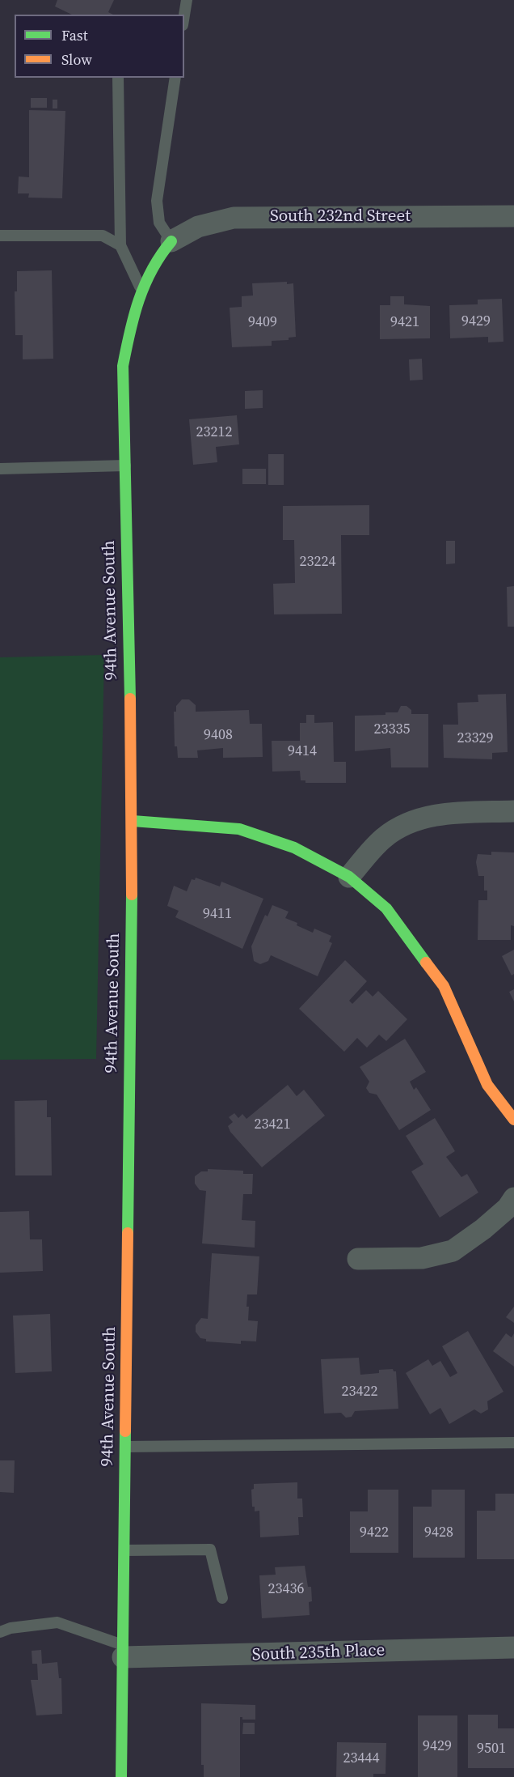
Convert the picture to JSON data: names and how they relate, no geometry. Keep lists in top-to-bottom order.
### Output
{
  "streets": {
    "street": ["South 232nd Street", "94th Avenue South", "South 235th Place"]
  },
  "crossings": [
    ["South 232nd Street", "94th Avenue South"],
    ["94th Avenue South", "South 235th Place"]
  ],
  "house_numbers": [
    "9429",
    "9409",
    "9421",
    "23212",
    "23224",
    "23335",
    "9408",
    "23329",
    "9414",
    "9411",
    "23421",
    "23422",
    "9422",
    "9428",
    "23436",
    "9429",
    "9501",
    "23444"
  ],
  "legend": ["Fast", "Slow"]
}
